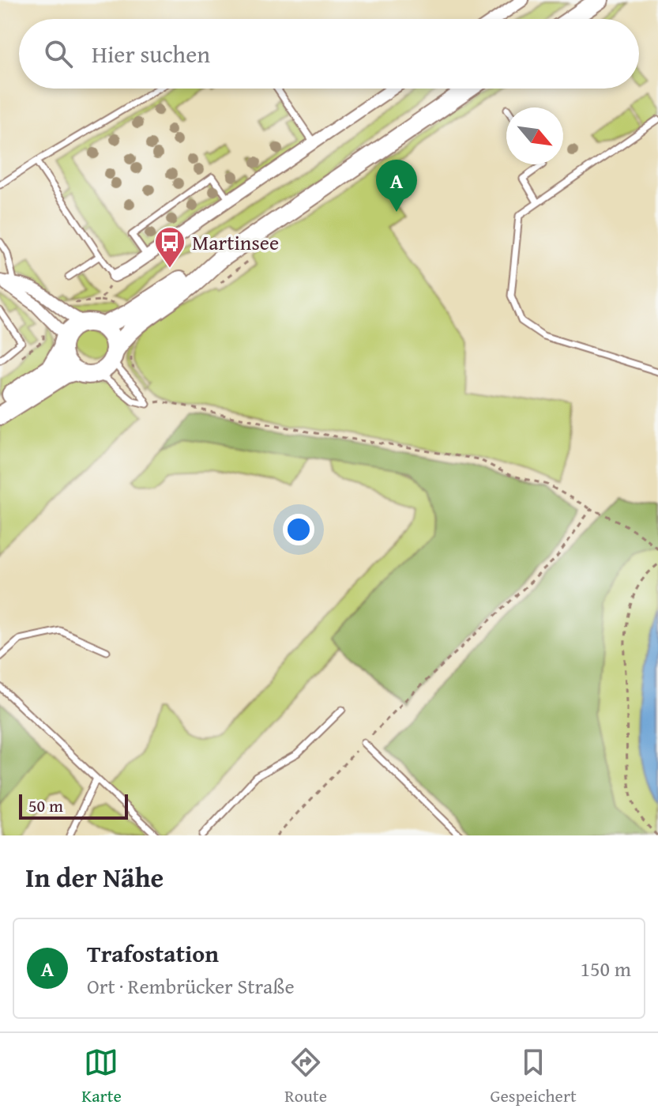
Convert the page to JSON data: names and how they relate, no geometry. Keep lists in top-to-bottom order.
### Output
{
  "places": {
    "bus stop": ["Martinsee"]
  },
  "scale_bar": "50 m",
  "north": "bottom right",
  "page": {
    "search": "Hier suchen",
    "pins": "A",
    "scale": "50 m",
    "heading": "In der Nähe",
    "list": [
      {
        "mark": "A",
        "name": "Trafostation",
        "note": "Ort · Rembrücker Straße",
        "value": "150 m"
      }
    ],
    "nav": ["Karte", "Route", "Gespeichert"]
  }
}
